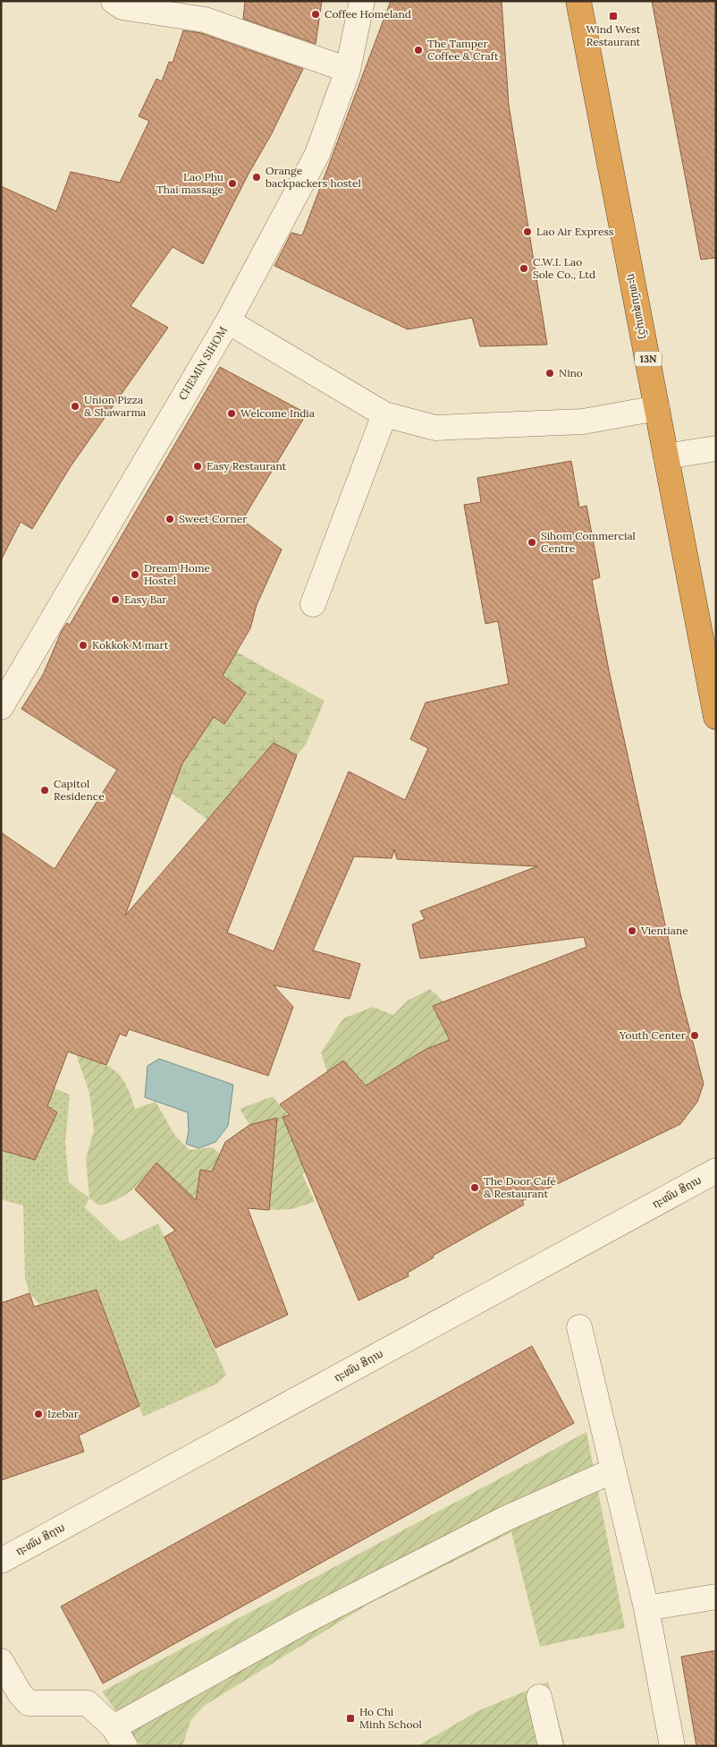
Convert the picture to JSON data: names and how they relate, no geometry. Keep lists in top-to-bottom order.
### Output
{
  "streets": {
    "highway": ["ຖະຫນົນສຸພານຸວົງ", "13N"],
    "street": ["CHEMIN SIHOM", "ຖະໜົນ ສີຖານ"]
  },
  "places": {
    "other": [
      "Coffee Homeland",
      "The Tamper Coffee & Craft",
      "Orange backpackers hostel",
      "Lao Phu Thai massage",
      "Lao Air Express",
      "C.W.I. Lao Sole Co., Ltd",
      "Nino",
      "Union Pizza & Shawarma",
      "Welcome India",
      "Easy Restaurant",
      "Sweet Corner",
      "Sihom Commercial Centre",
      "Dream Home Hostel",
      "Easy Bar",
      "Kokkok M mart",
      "Capitol Residence",
      "Vientiane",
      "Youth Center",
      "The Door Café & Restaurant",
      "Izebar"
    ],
    "transit": ["Wind West Restaurant", "Ho Chi Minh School"]
  }
}
